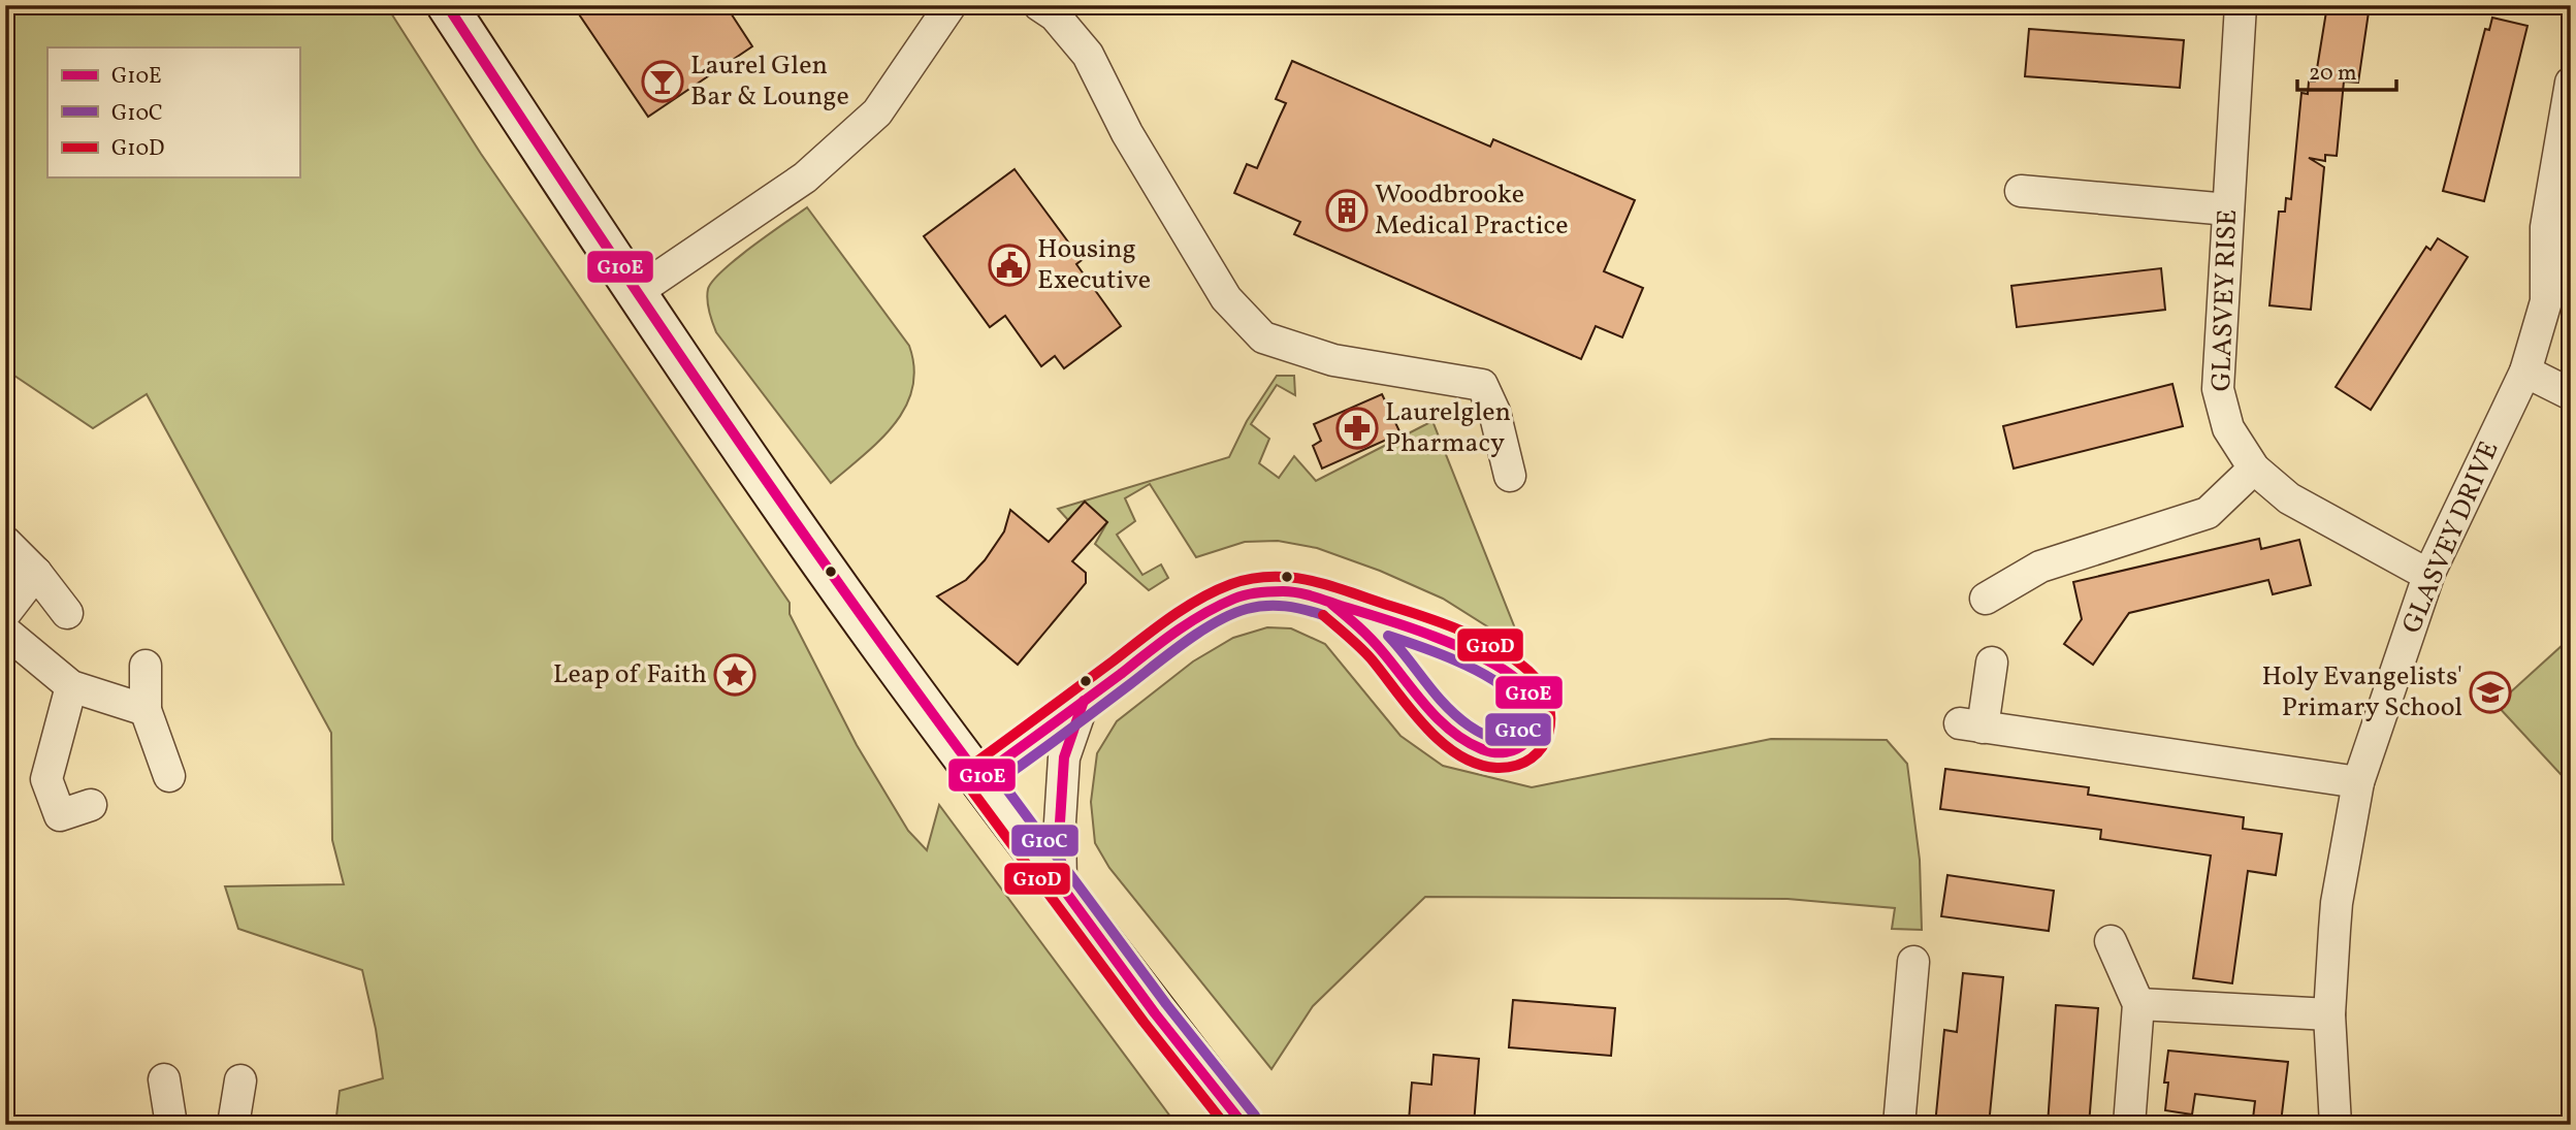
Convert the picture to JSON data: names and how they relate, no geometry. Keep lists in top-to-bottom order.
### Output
{
  "streets": {
    "street": ["GLASVEY RISE", "GLASVEY DRIVE"]
  },
  "crossings": [
    ["GLASVEY RISE", "GLASVEY DRIVE"]
  ],
  "places": {
    "bar": ["Laurel Glen Bar & Lounge"],
    "building": ["Woodbrooke Medical Practice"],
    "public building": ["Housing Executive"],
    "pharmacy": ["Laurelglen Pharmacy"],
    "place": ["Leap of Faith"],
    "school or university": ["Holy Evangelists' Primary School"]
  },
  "lines": ["transit line G10E", "transit line G10D", "transit line G10C"],
  "legend": ["G10E", "G10C", "G10D"],
  "scale_bar": "20 m"
}
